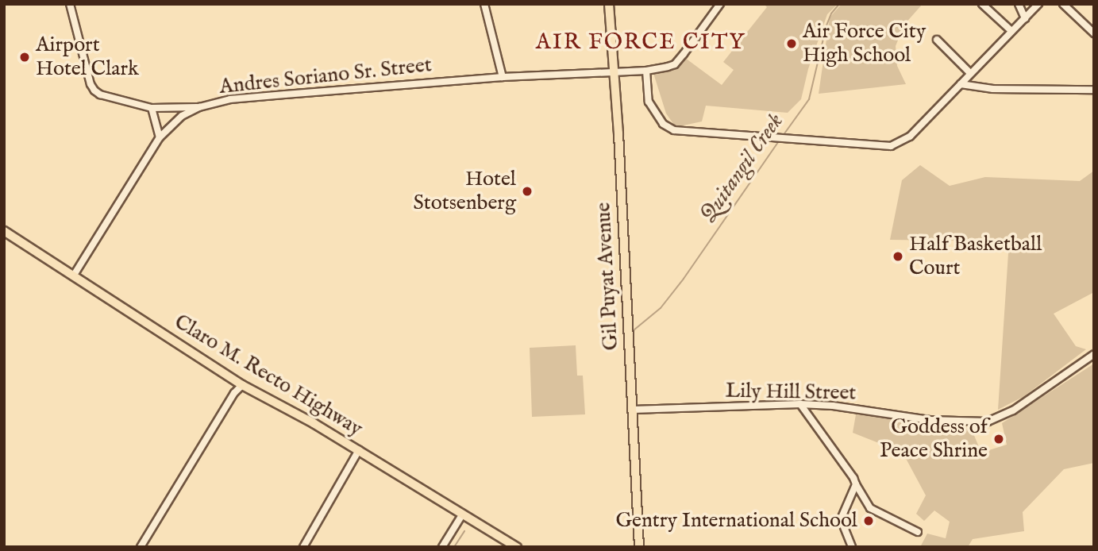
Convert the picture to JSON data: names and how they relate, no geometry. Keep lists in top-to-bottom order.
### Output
{
  "streets": {
    "main road": ["Gil Puyat Avenue", "Claro M. Recto Highway"],
    "street": ["Andres Soriano Sr. Street", "Lily Hill Street"]
  },
  "crossings": [
    ["Andres Soriano Sr. Street", "Gil Puyat Avenue"],
    ["Andres Soriano Sr. Street", "Claro M. Recto Highway"],
    ["Gil Puyat Avenue", "Lily Hill Street"]
  ],
  "districts": ["AIR FORCE CITY"],
  "water": ["Quitangil Creek"],
  "places": [
    "Air Force City High School",
    "Airport Hotel Clark",
    "Hotel Stotsenberg",
    "Half Basketball Court",
    "Goddess of Peace Shrine",
    "Gentry International School"
  ]
}
